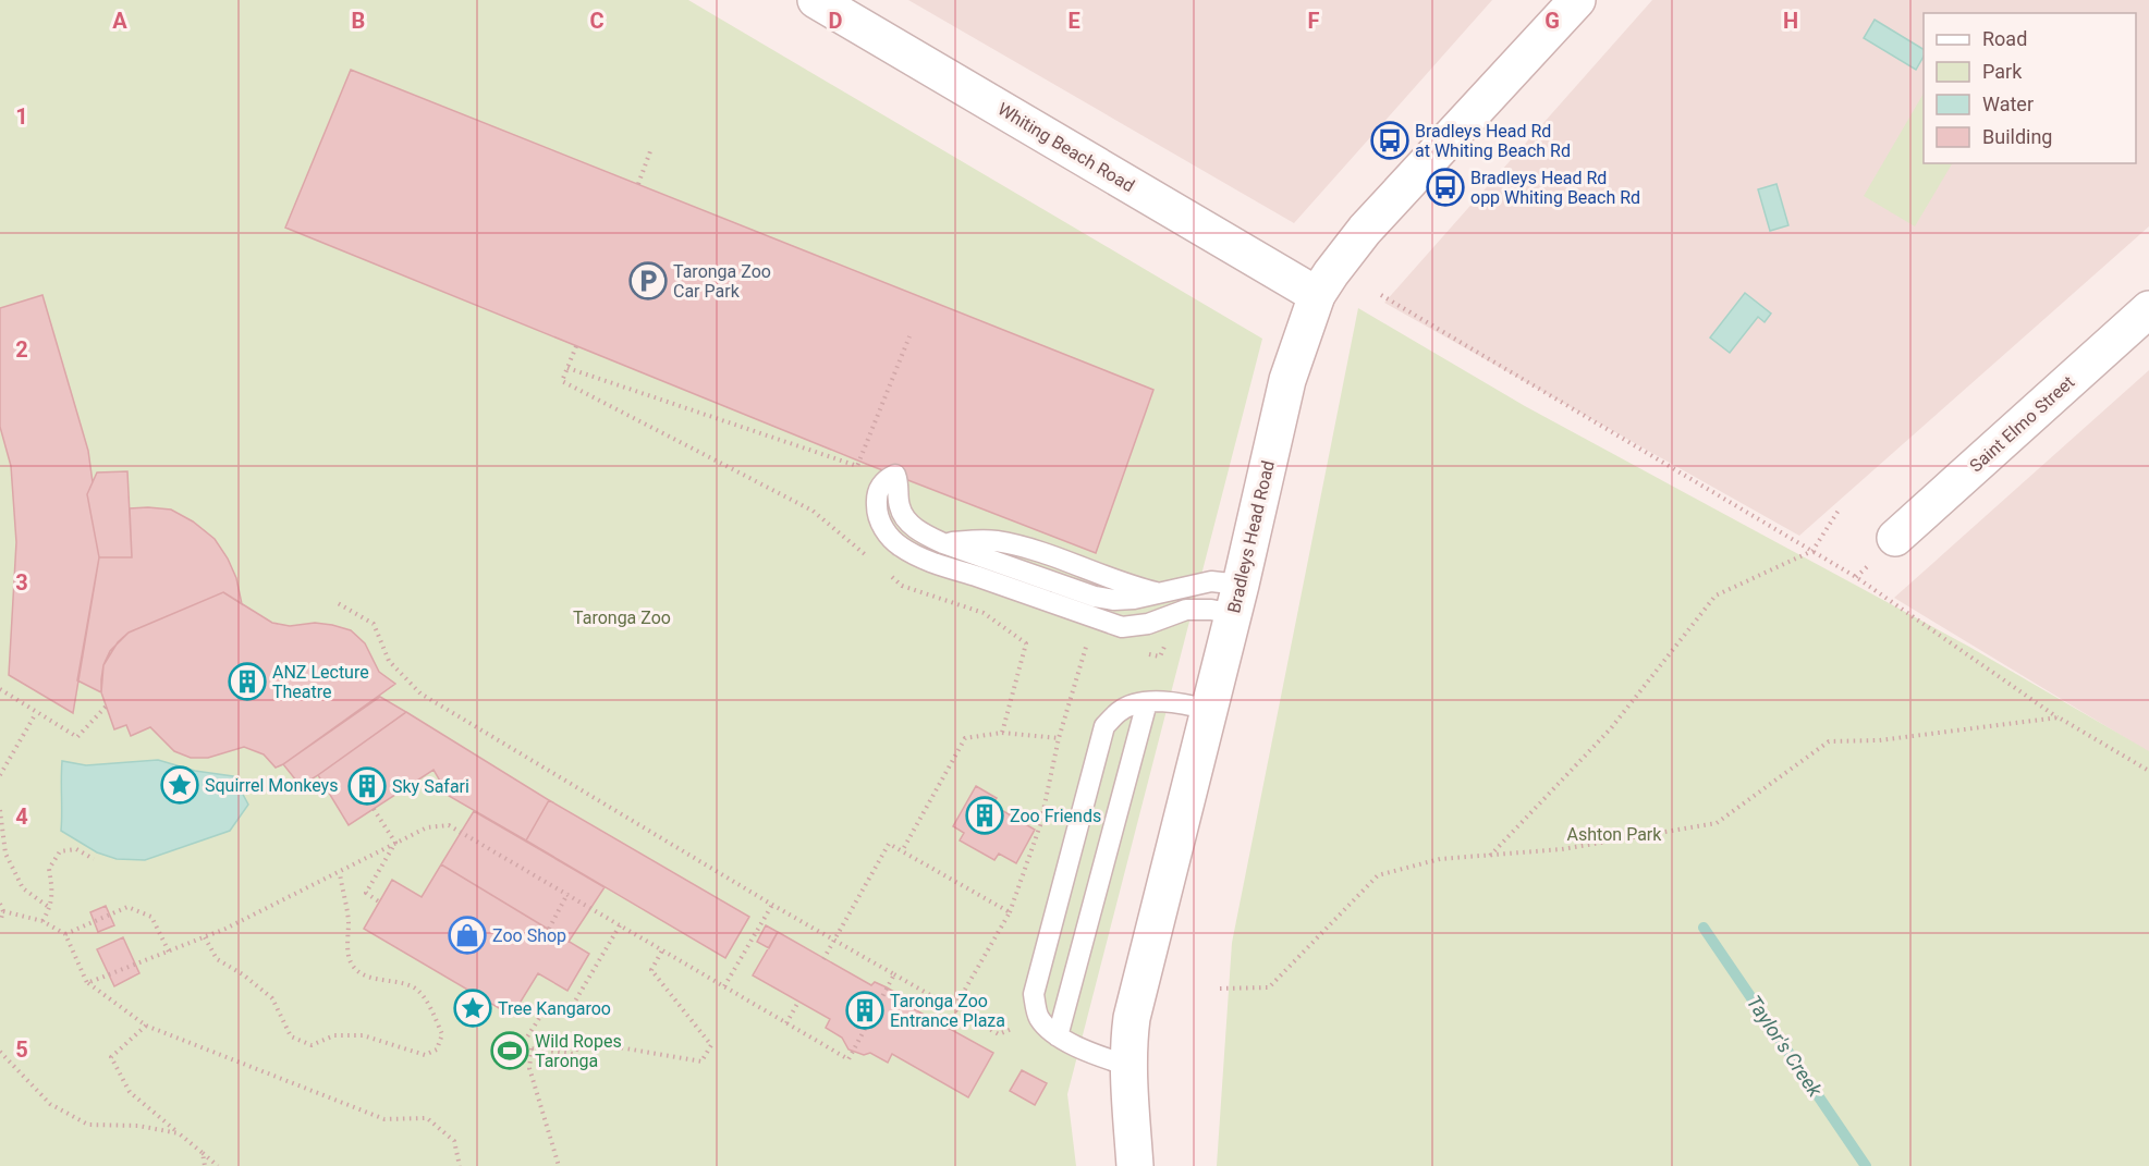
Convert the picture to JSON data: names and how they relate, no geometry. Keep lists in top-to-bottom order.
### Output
{
  "streets": {
    "main road": ["Whiting Beach Road", "Saint Elmo Street", "Bradleys Head Road"]
  },
  "crossings": [
    ["Whiting Beach Road", "Bradleys Head Road"]
  ],
  "water": ["Taylor's Creek"],
  "parks": ["Taronga Zoo", "Ashton Park"],
  "places": {
    "bus stop": ["Bradleys Head Rd at Whiting Beach Rd", "Bradleys Head Rd opp Whiting Beach Rd"],
    "parking": ["Taronga Zoo Car Park"],
    "building": [
      "ANZ Lecture Theatre",
      "Sky Safari",
      "Zoo Friends",
      "Taronga Zoo Entrance Plaza"
    ],
    "place": ["Squirrel Monkeys", "Tree Kangaroo"],
    "shop": ["Zoo Shop"],
    "sports": ["Wild Ropes Taronga"]
  },
  "legend": [
    "Road",
    "Park",
    "Water",
    "Building"
  ],
  "grid": {
    "columns": [
      "A",
      "B",
      "C",
      "D",
      "E",
      "F",
      "G",
      "H"
    ],
    "rows": [
      "1",
      "2",
      "3",
      "4",
      "5"
    ]
  }
}
